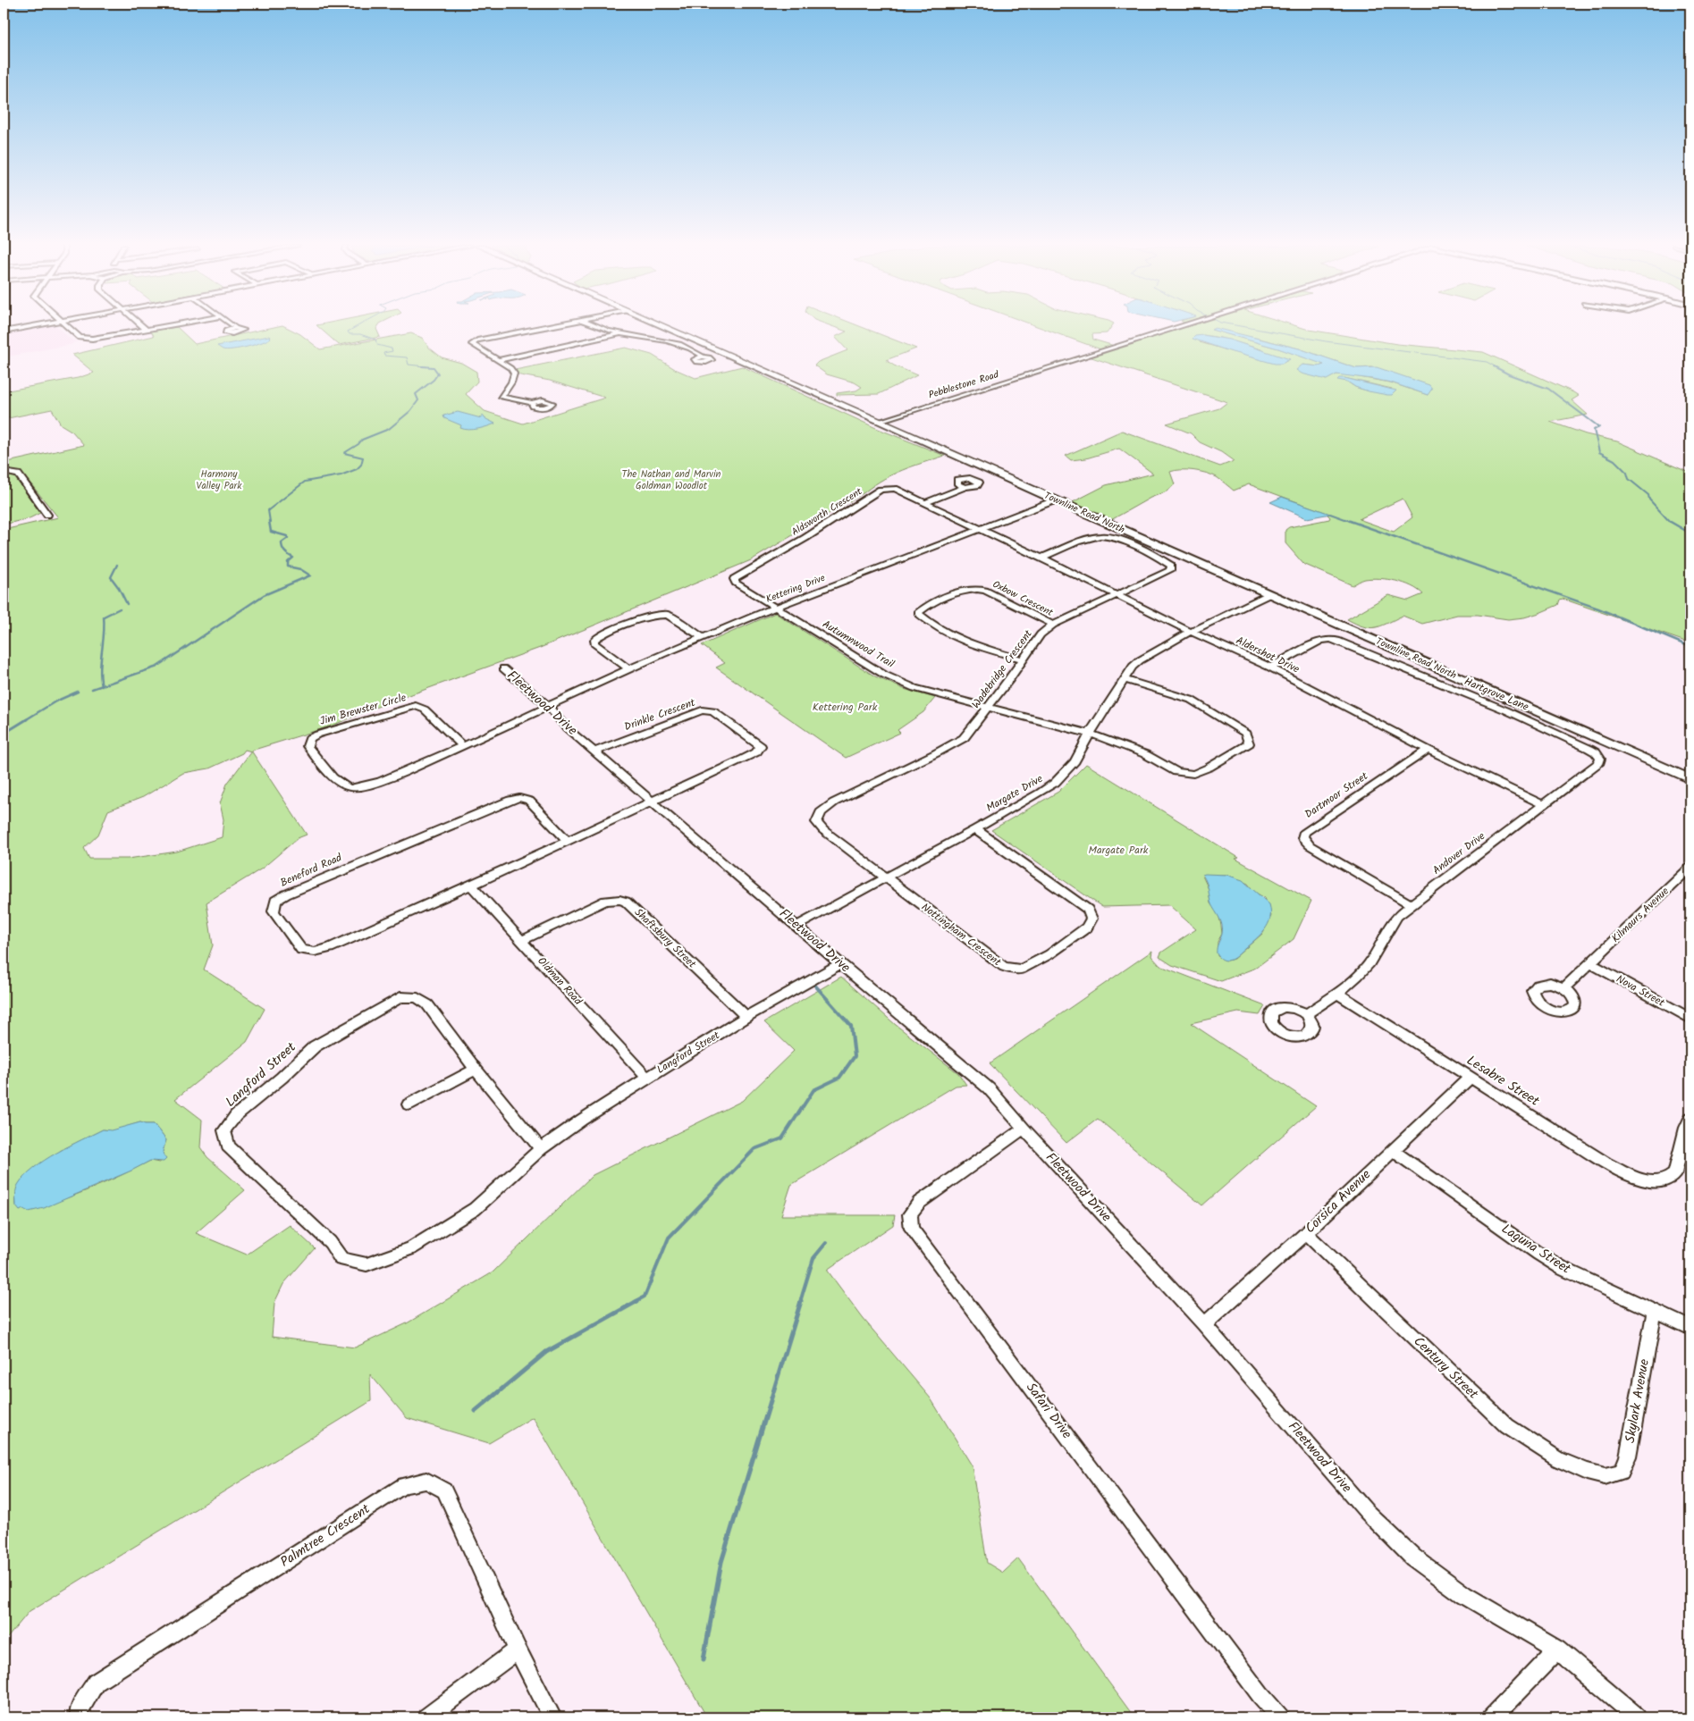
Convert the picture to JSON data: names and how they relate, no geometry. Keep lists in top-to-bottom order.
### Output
{
  "streets": {
    "main road": ["Townline Road North"],
    "street": [
      "Pebblestone Road",
      "Aldsworth Crescent",
      "Kettering Drive",
      "Oxbow Crescent",
      "Autumnwood Trail",
      "Aldershot Drive",
      "Wadebridge Crescent",
      "Hartgrove Lane",
      "Fleetwood Drive",
      "Jim Brewster Circle",
      "Drinkle Crescent",
      "Margate Drive",
      "Dartmoor Street",
      "Andover Drive",
      "Beneford Road",
      "Kilmaurs Avenue",
      "Nottingham Crescent",
      "Shaftsbury Street",
      "Oldman Road",
      "Nova Street",
      "Langford Street",
      "Lesabre Street",
      "Corsica Avenue",
      "Laguna Street",
      "Century Street",
      "Skylark Avenue",
      "Safari Drive",
      "Palmtree Crescent"
    ]
  },
  "crossings": [
    ["Pebblestone Road", "Townline Road North"],
    ["Aldsworth Crescent", "Kettering Drive"],
    ["Aldsworth Crescent", "Autumnwood Trail"],
    ["Aldsworth Crescent", "Aldershot Drive"],
    ["Townline Road North", "Kettering Drive"],
    ["Townline Road North", "Margate Drive"],
    ["Kettering Drive", "Autumnwood Trail"],
    ["Kettering Drive", "Aldershot Drive"],
    ["Kettering Drive", "Fleetwood Drive"],
    ["Kettering Drive", "Jim Brewster Circle"],
    ["Oxbow Crescent", "Wadebridge Crescent"],
    ["Autumnwood Trail", "Wadebridge Crescent"],
    ["Autumnwood Trail", "Margate Drive"],
    ["Aldershot Drive", "Wadebridge Crescent"],
    ["Aldershot Drive", "Hartgrove Lane"],
    ["Aldershot Drive", "Margate Drive"],
    ["Aldershot Drive", "Dartmoor Street"],
    ["Aldershot Drive", "Andover Drive"],
    ["Wadebridge Crescent", "Margate Drive"],
    ["Wadebridge Crescent", "Nottingham Crescent"],
    ["Hartgrove Lane", "Andover Drive"],
    ["Fleetwood Drive", "Jim Brewster Circle"],
    ["Fleetwood Drive", "Drinkle Crescent"],
    ["Fleetwood Drive", "Margate Drive"],
    ["Fleetwood Drive", "Beneford Road"],
    ["Fleetwood Drive", "Langford Street"],
    ["Fleetwood Drive", "Corsica Avenue"],
    ["Fleetwood Drive", "Safari Drive"],
    ["Drinkle Crescent", "Beneford Road"],
    ["Margate Drive", "Nottingham Crescent"],
    ["Dartmoor Street", "Andover Drive"],
    ["Andover Drive", "Lesabre Street"],
    ["Beneford Road", "Oldman Road"],
    ["Kilmaurs Avenue", "Nova Street"],
    ["Shaftsbury Street", "Oldman Road"],
    ["Shaftsbury Street", "Langford Street"],
    ["Oldman Road", "Langford Street"],
    ["Lesabre Street", "Corsica Avenue"],
    ["Corsica Avenue", "Laguna Street"],
    ["Corsica Avenue", "Century Street"],
    ["Laguna Street", "Skylark Avenue"],
    ["Century Street", "Skylark Avenue"]
  ],
  "parks": [
    "Harmony Valley Park",
    "The Nathan and Marvin Goldman Woodlot",
    "Kettering Park",
    "Margate Park"
  ]
}
